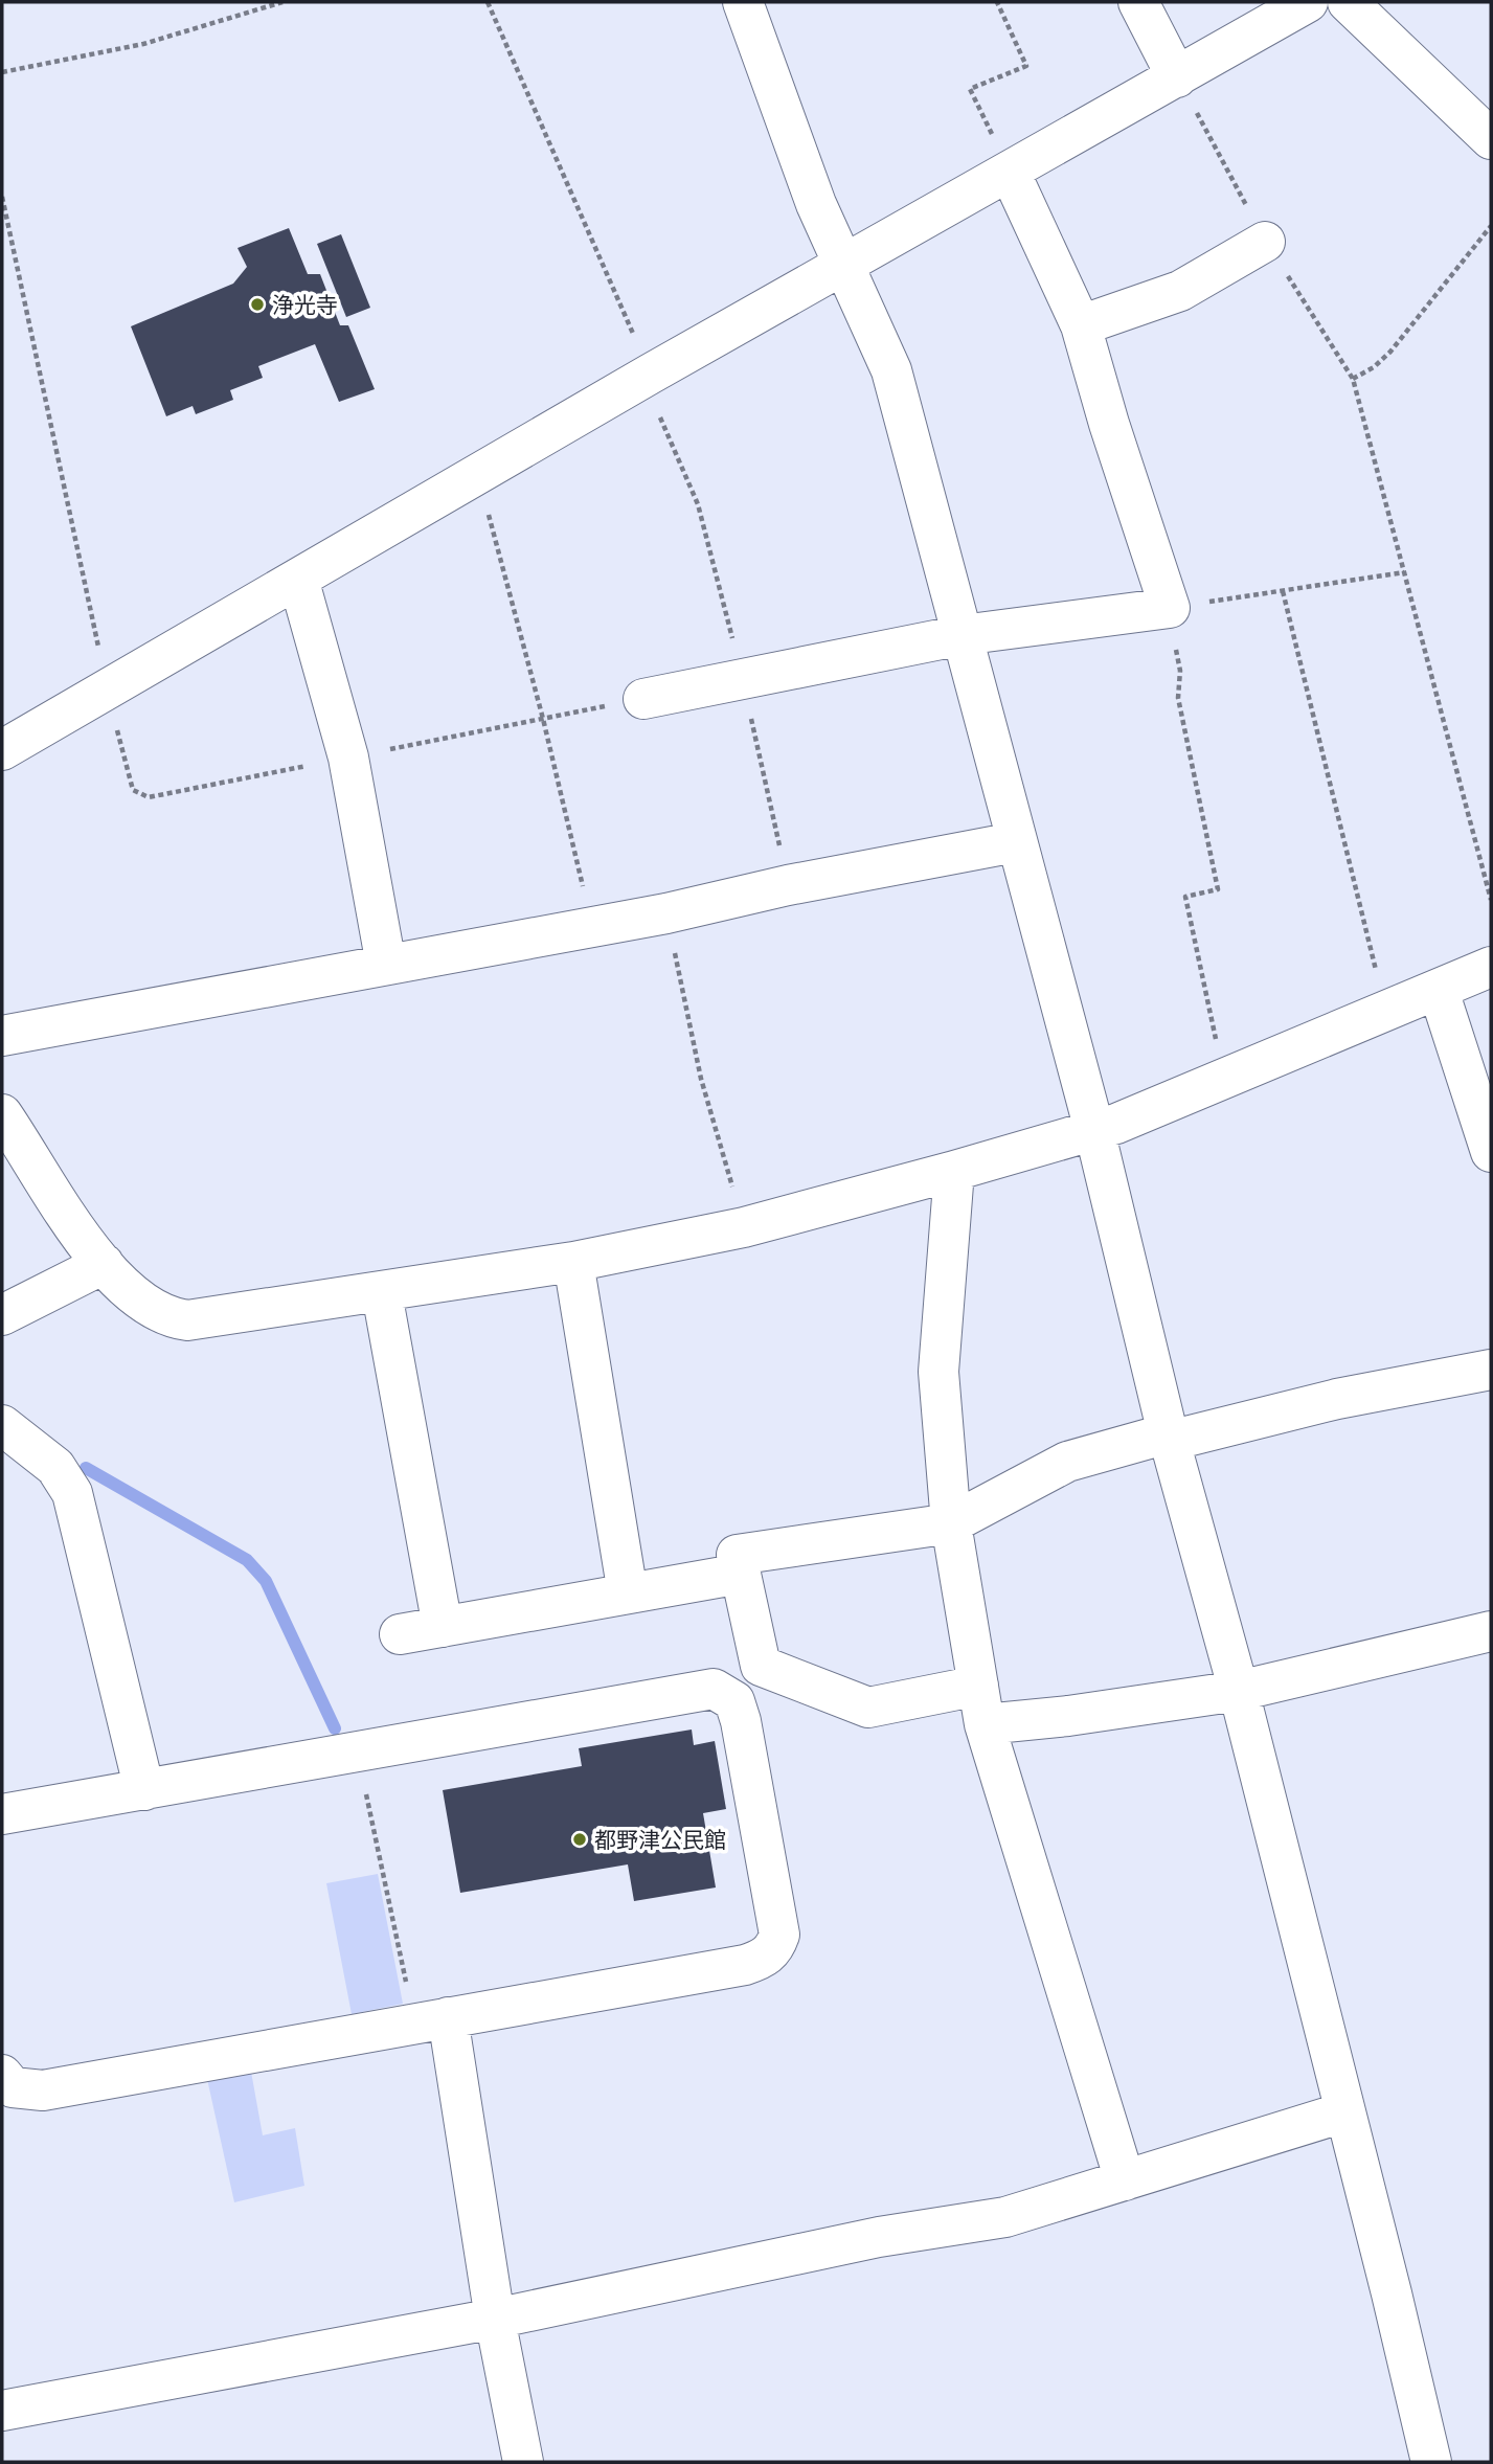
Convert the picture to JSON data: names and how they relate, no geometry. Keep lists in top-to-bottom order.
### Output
{
  "places": ["浄光寺", "都野津公民館"]
}
